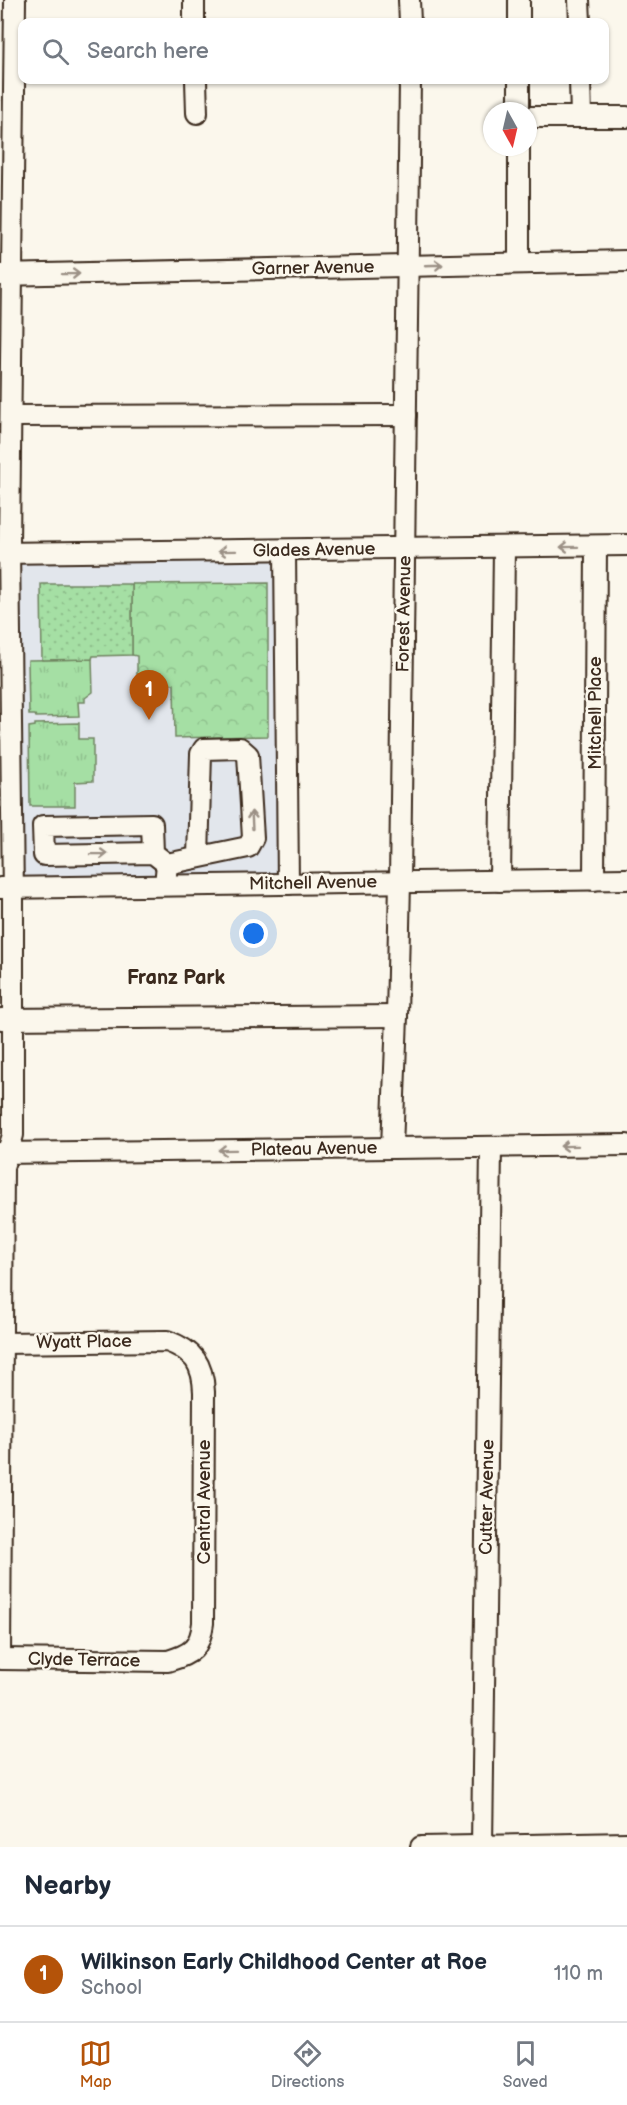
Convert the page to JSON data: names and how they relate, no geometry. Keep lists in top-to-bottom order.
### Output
{
  "streets": {
    "street": [
      "Garner Avenue",
      "Glades Avenue",
      "Forest Avenue",
      "Mitchell Place",
      "Mitchell Avenue",
      "Plateau Avenue",
      "Wyatt Place",
      "Cutter Avenue",
      "Central Avenue",
      "Clyde Terrace"
    ]
  },
  "crossings": [
    ["Garner Avenue", "Forest Avenue"],
    ["Glades Avenue", "Forest Avenue"],
    ["Glades Avenue", "Mitchell Place"],
    ["Forest Avenue", "Mitchell Avenue"],
    ["Forest Avenue", "Plateau Avenue"],
    ["Mitchell Place", "Mitchell Avenue"],
    ["Plateau Avenue", "Cutter Avenue"],
    ["Wyatt Place", "Central Avenue"],
    ["Central Avenue", "Clyde Terrace"]
  ],
  "districts": ["Franz Park"],
  "north": "bottom",
  "page": {
    "search": "Search here",
    "pins": "1",
    "heading": "Nearby",
    "list": [
      {
        "mark": "1",
        "name": "Wilkinson Early Childhood Center at Roe",
        "note": "School",
        "value": "110 m"
      }
    ],
    "nav": ["Map", "Directions", "Saved"]
  }
}
